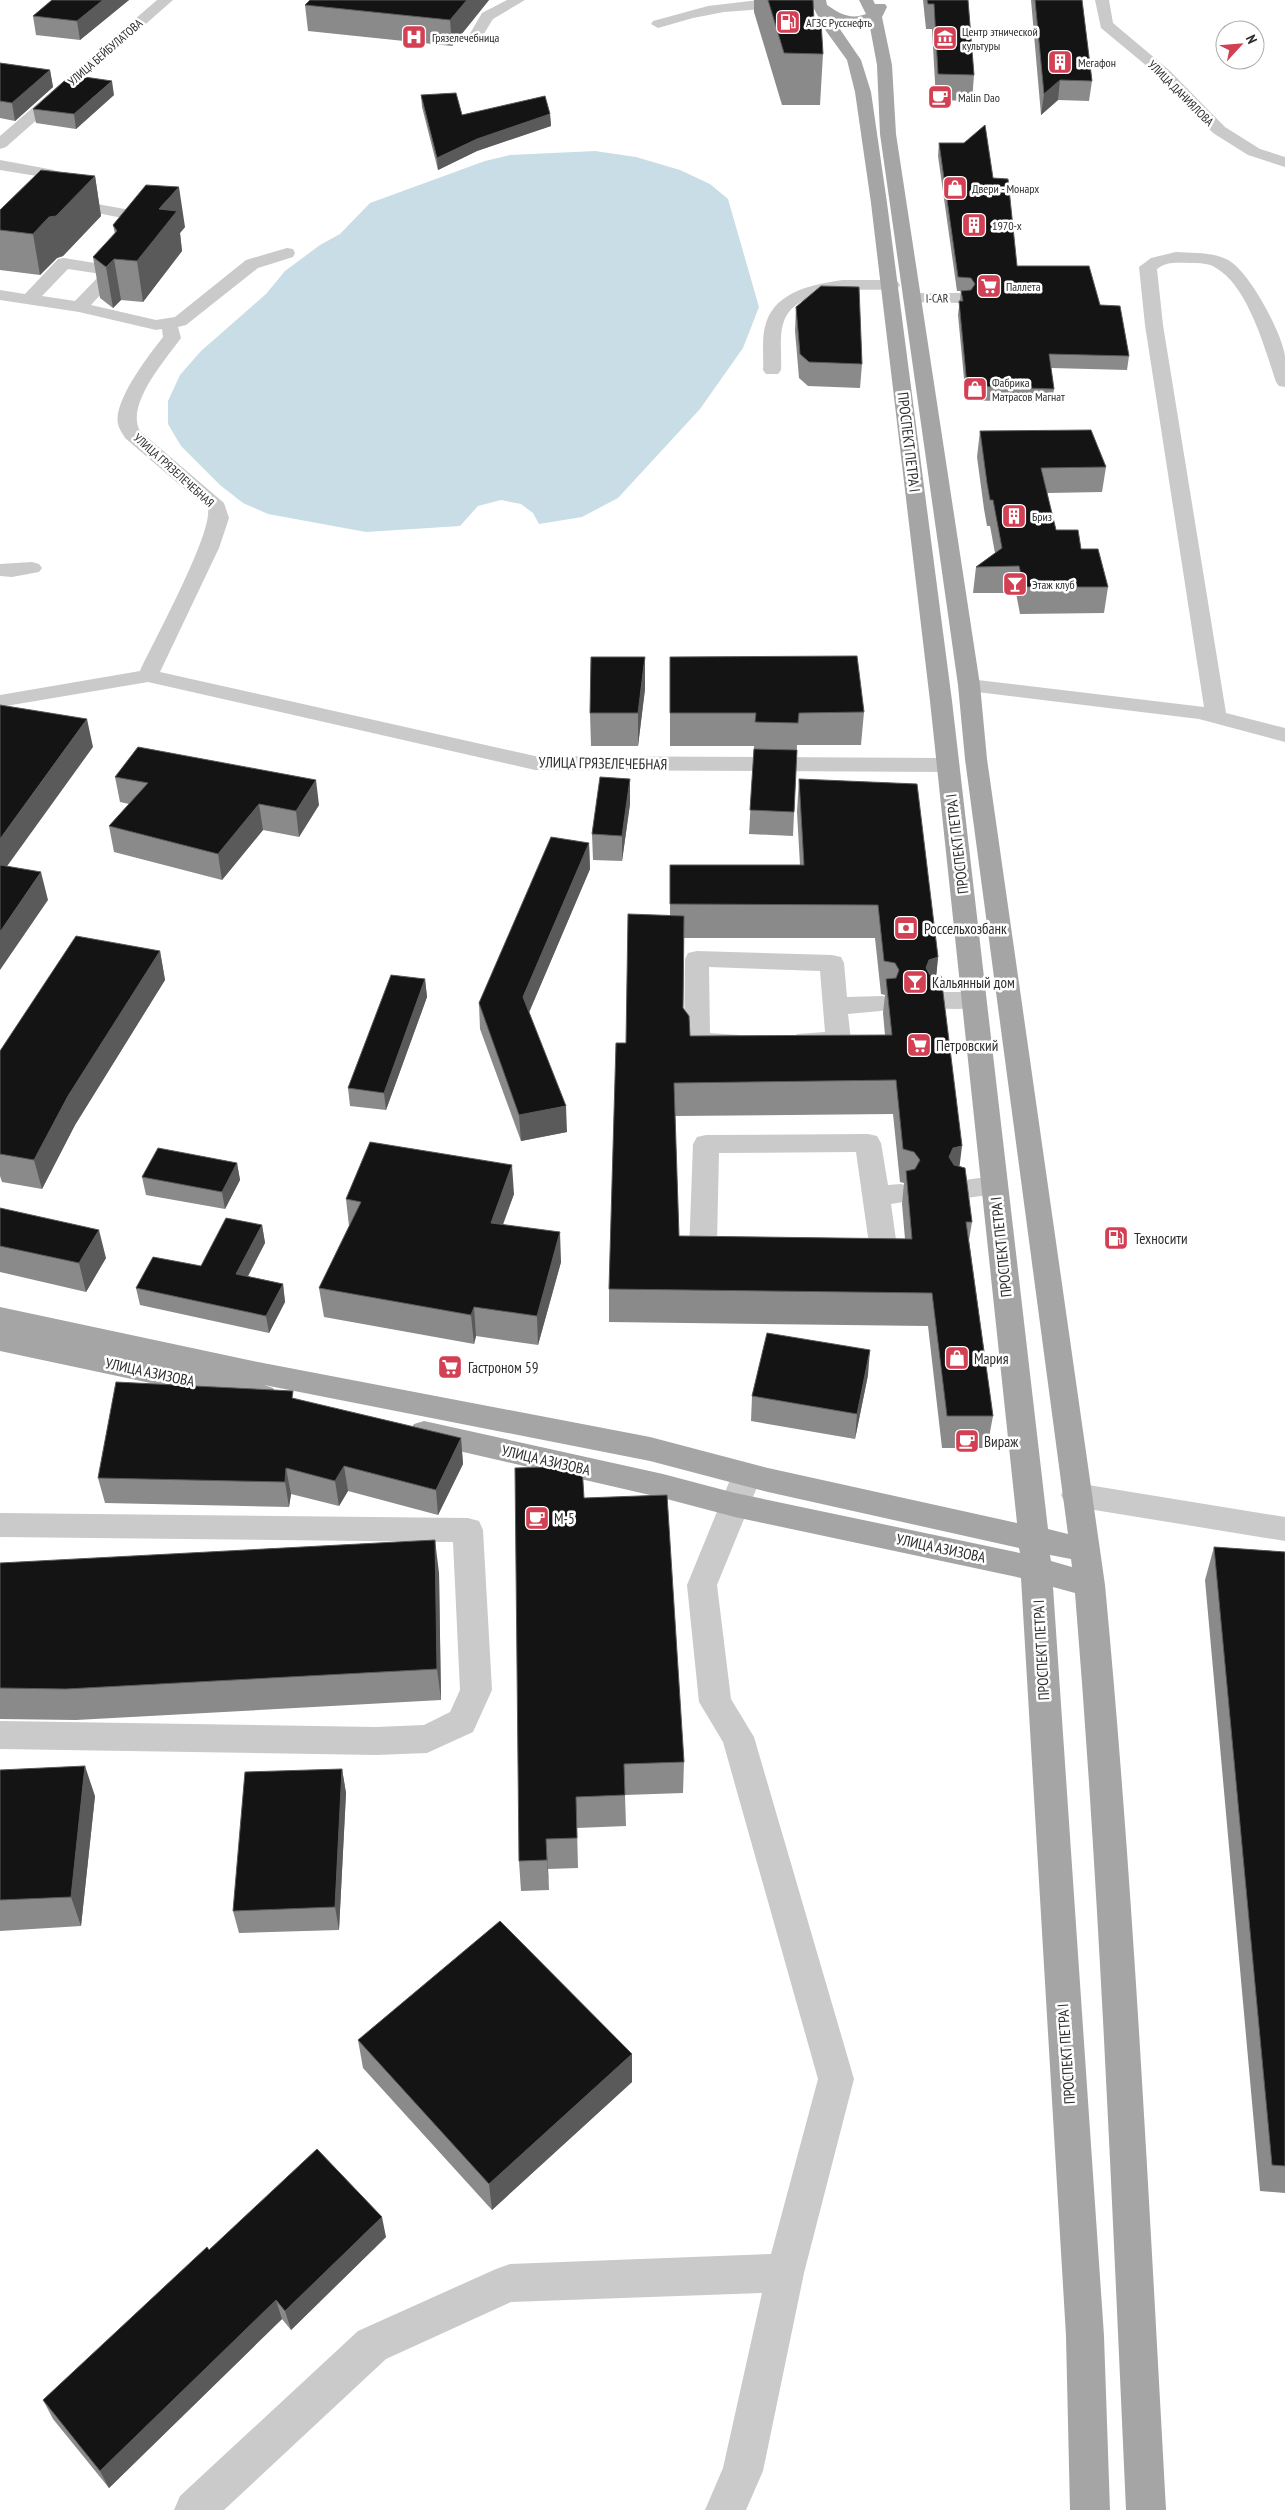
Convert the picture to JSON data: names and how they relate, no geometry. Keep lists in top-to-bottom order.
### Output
{
  "streets": {
    "main road": ["ПРОСПЕКТ ПЕТРА I", "УЛИЦА АЗИЗОВА"],
    "street": [
      "УЛИЦА БЕЙБУЛАТОВА",
      "УЛИЦА ДАНИЯЛОВА",
      "I-CAR",
      "УЛИЦА ГРЯЗЕЛЕЧЕБНАЯ"
    ]
  },
  "crossings": [
    ["I-CAR", "ПРОСПЕКТ ПЕТРА I"],
    ["ПРОСПЕКТ ПЕТРА I", "УЛИЦА ГРЯЗЕЛЕЧЕБНАЯ"],
    ["ПРОСПЕКТ ПЕТРА I", "УЛИЦА АЗИЗОВА"]
  ],
  "places": {
    "fuel station": ["АГЗС Русснефть", "Техносити"],
    "hospital": ["Грязелечебница"],
    "museum": ["Центр этнической культуры"],
    "building": ["Мегафон", "1970-х", "Бриз"],
    "cafe": ["Malin Dao", "Вираж", "М-5"],
    "shop": ["Двери - Монарх", "Фабрика Матрасов Магнат", "Мария"],
    "supermarket": ["Паллета", "Петровский", "Гастроном 59"],
    "bar": ["Этаж клуб", "Кальянный дом"],
    "bank": ["Россельхозбанк"]
  },
  "north": "top right"
}
